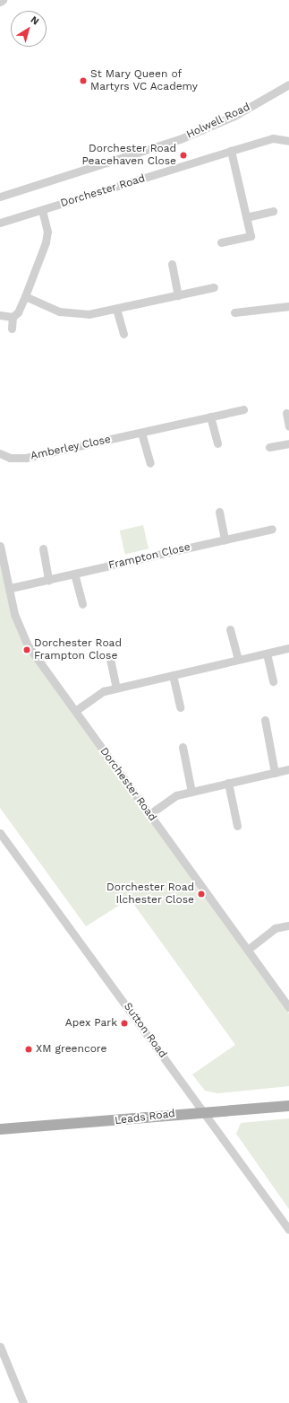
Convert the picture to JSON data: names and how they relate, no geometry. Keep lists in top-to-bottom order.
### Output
{
  "streets": {
    "main road": ["Leads Road"],
    "street": [
      "Holwell Road",
      "Dorchester Road",
      "Amberley Close",
      "Frampton Close",
      "Sutton Road"
    ]
  },
  "crossings": [
    ["Dorchester Road", "Frampton Close"],
    ["Sutton Road", "Leads Road"]
  ],
  "places": [
    "St Mary Queen of Martyrs VC Academy",
    "Dorchester Road Peacehaven Close",
    "Dorchester Road Frampton Close",
    "Dorchester Road Ilchester Close",
    "Apex Park",
    "XM greencore"
  ],
  "north": "top right"
}
